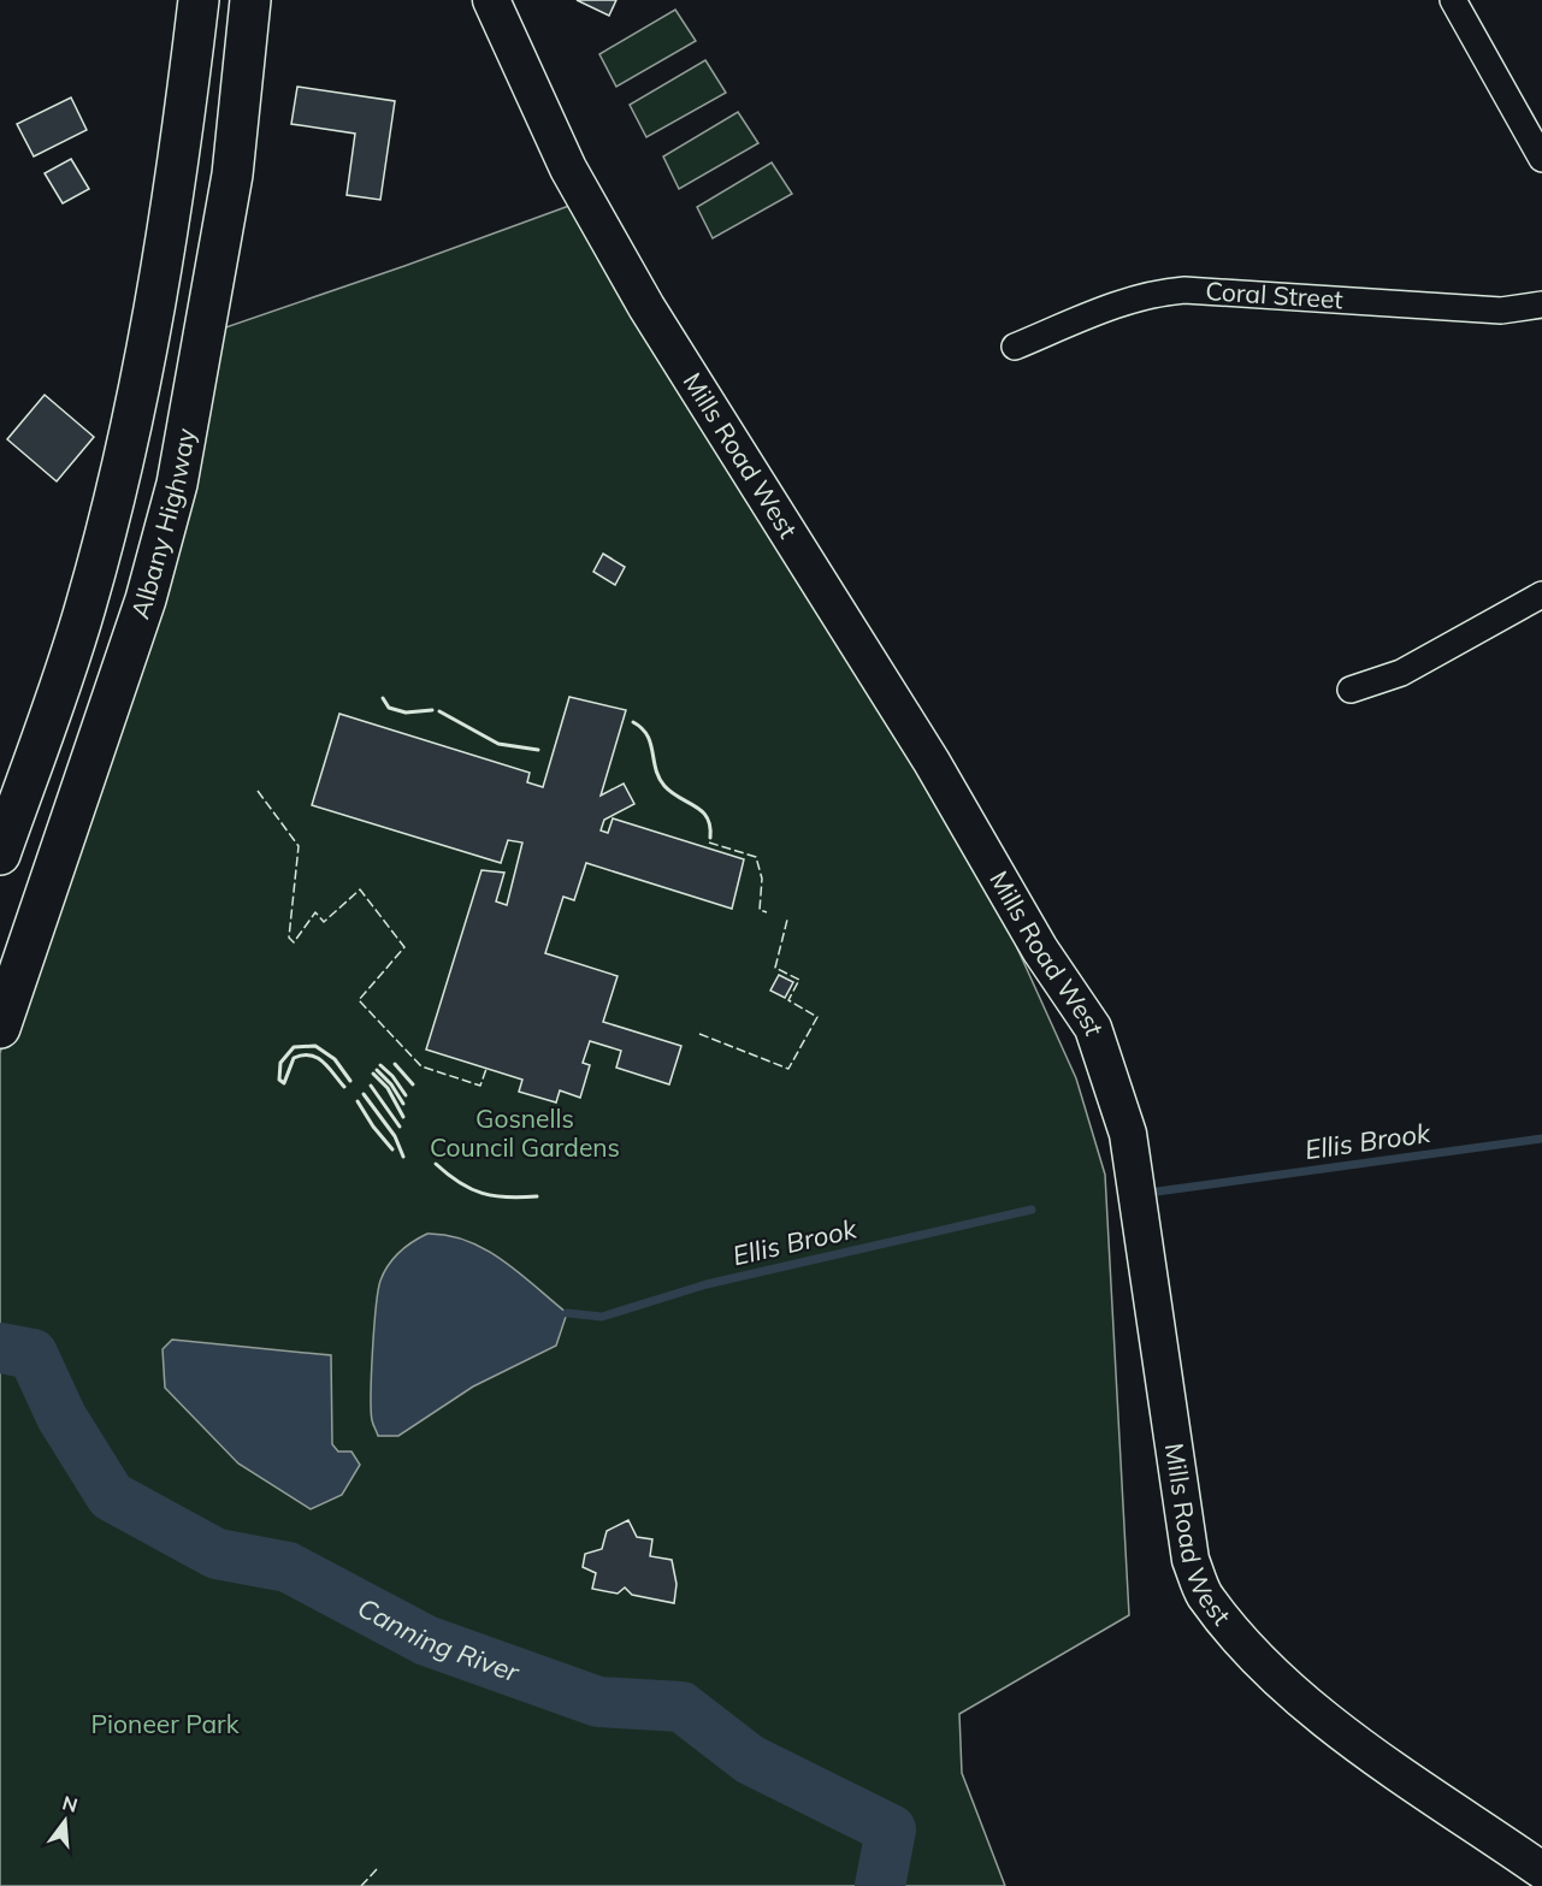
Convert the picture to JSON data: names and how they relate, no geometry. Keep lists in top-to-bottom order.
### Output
{
  "streets": {
    "highway": ["Albany Highway"],
    "main road": ["Mills Road West"],
    "street": ["Coral Street"]
  },
  "water": ["Ellis Brook", "Canning River"],
  "parks": ["Gosnells Council Gardens", "Pioneer Park"],
  "north": "top"
}
